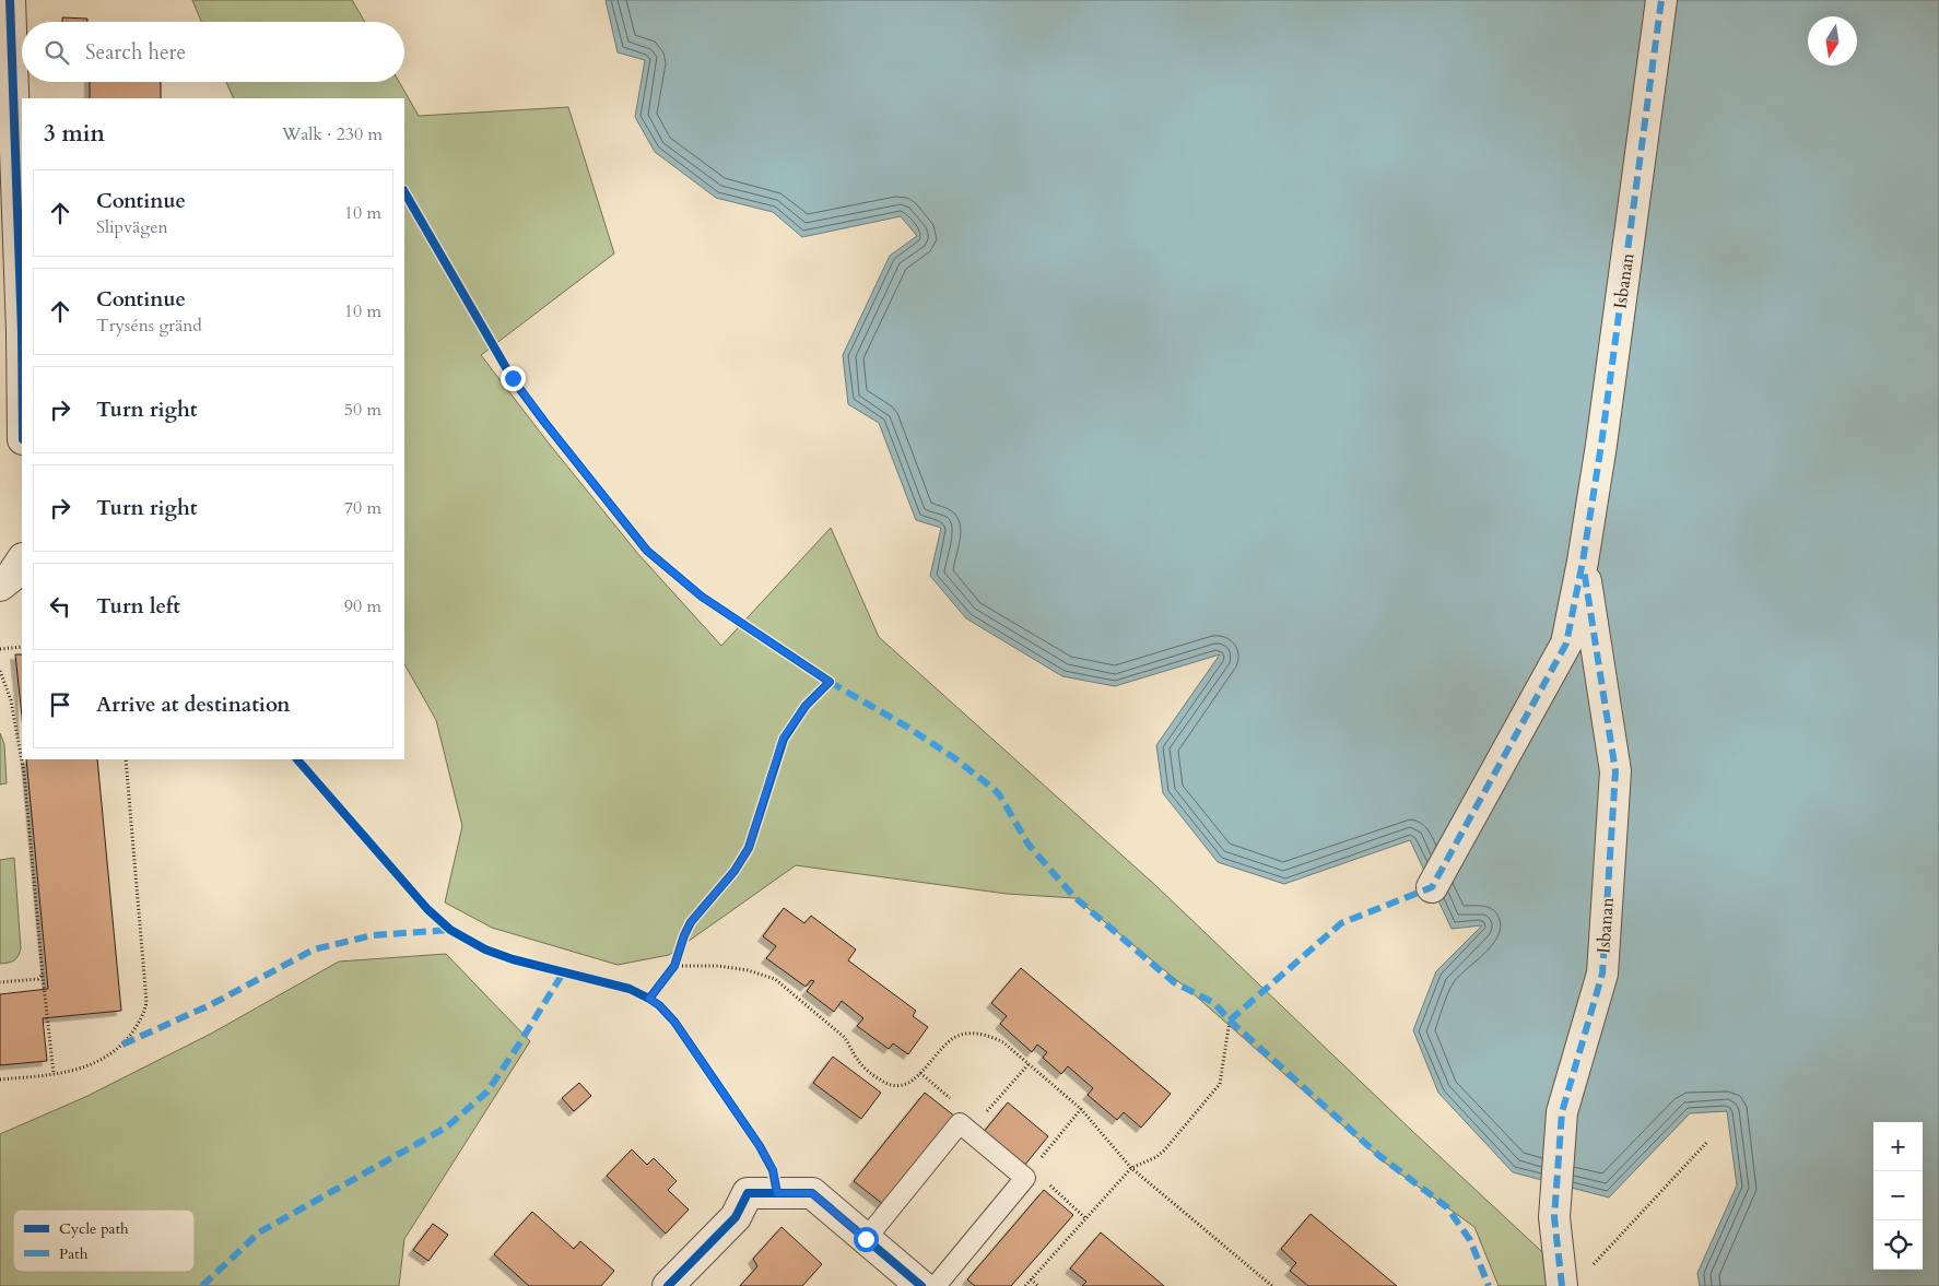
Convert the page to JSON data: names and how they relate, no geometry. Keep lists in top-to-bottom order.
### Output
{
  "streets": {
    "street": ["Isbanan"]
  },
  "legend": ["Cycle path", "Path"],
  "north": "bottom",
  "page": {
    "search": "Search here",
    "heading": ["3 min", "Walk · 230 m"],
    "list": [
      ["Continue", "Slipvägen", "10 m"],
      ["Continue", "Tryséns gränd", "10 m"],
      ["Turn right", "50 m"],
      ["Turn right", "70 m"],
      ["Turn left", "90 m"],
      "Arrive at destination"
    ],
    "map_buttons": ["+", "−"]
  }
}
